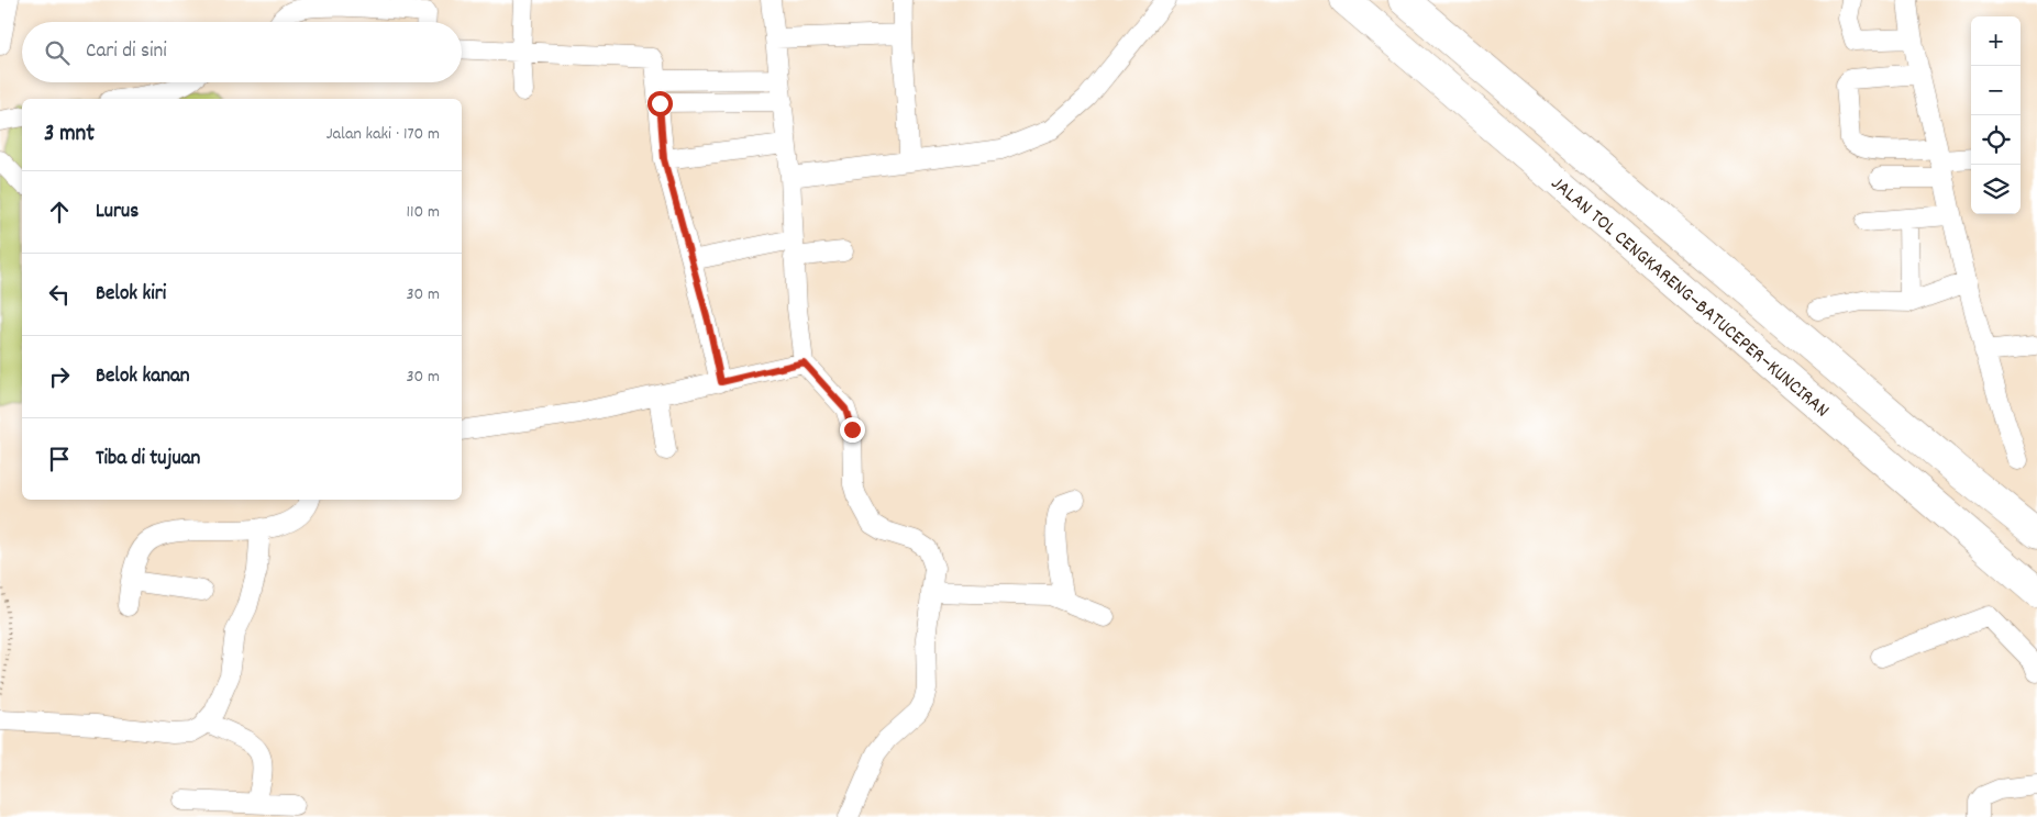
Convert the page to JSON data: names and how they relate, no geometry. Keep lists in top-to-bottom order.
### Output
{
  "streets": {
    "highway": ["JALAN TOL CENGKARENG–BATUCEPER–KUNCIRAN"]
  },
  "page": {
    "map_buttons": ["+", "−"],
    "search": "Cari di sini",
    "heading": ["3 mnt", "Jalan kaki · 170 m"],
    "list": [
      ["Lurus", "110 m"],
      ["Belok kiri", "30 m"],
      ["Belok kanan", "30 m"],
      "Tiba di tujuan"
    ]
  }
}
